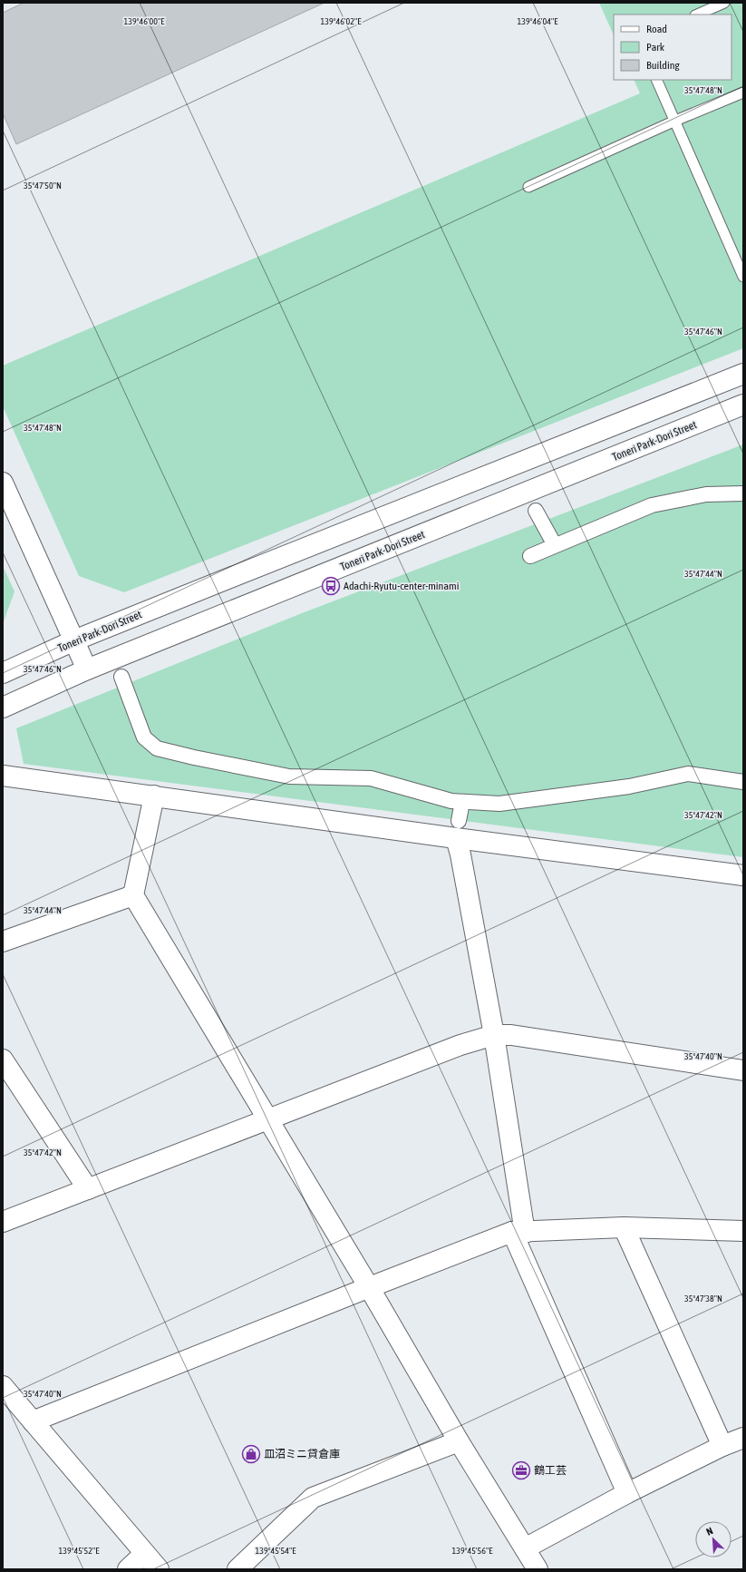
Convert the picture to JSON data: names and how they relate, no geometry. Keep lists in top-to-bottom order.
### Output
{
  "streets": {
    "street": ["Toneri Park-Dori Street"]
  },
  "places": {
    "bus stop": ["Adachi-Ryutu-center-minami"],
    "shop": ["皿沼ミニ貸倉庫"],
    "office": ["鶴工芸"]
  },
  "legend": ["Road", "Park", "Building"],
  "north": "top left",
  "coordinates": [
    "139°46'00\"E",
    "139°46'04\"E",
    "139°46'02\"E",
    "35°47'48\"N",
    "35°47'50\"N",
    "35°47'46\"N",
    "35°47'44\"N",
    "35°47'42\"N",
    "35°47'40\"N",
    "35°47'38\"N",
    "139°45'52\"E",
    "139°45'54\"E",
    "139°45'56\"E"
  ]
}
